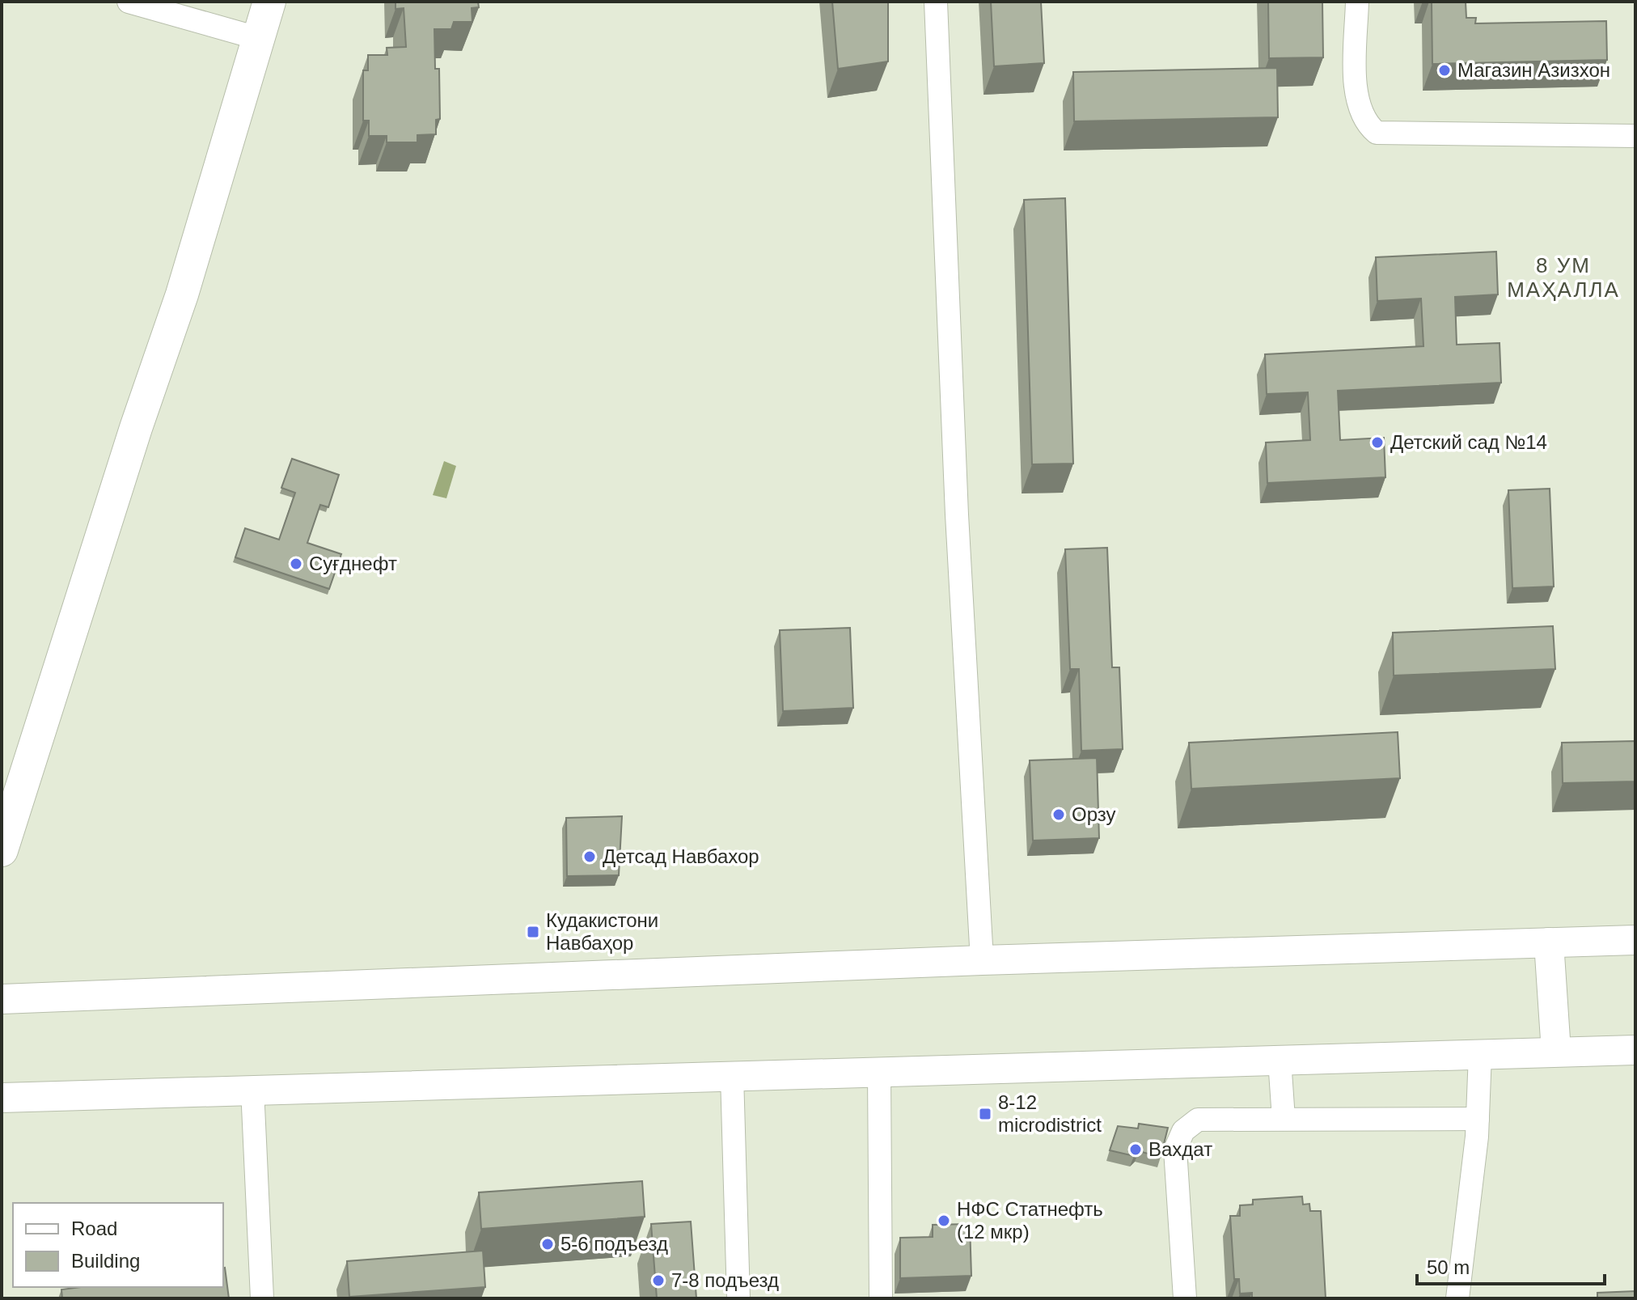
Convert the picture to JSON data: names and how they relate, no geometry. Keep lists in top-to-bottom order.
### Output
{
  "districts": ["8 УМ МАҲАЛЛА"],
  "places": {
    "other": [
      "Магазин Азизхон",
      "Детский сад №14",
      "Суғднефт",
      "Орзу",
      "Детсад Навбахор",
      "Вахдат",
      "НФС Статнефть (12 мкр)",
      "5-6 подъезд",
      "7-8 подъезд"
    ],
    "transit": ["Кудакистони Навбаҳор", "8-12 microdistrict"]
  },
  "legend": ["Road", "Building"],
  "scale_bar": "50 m"
}
